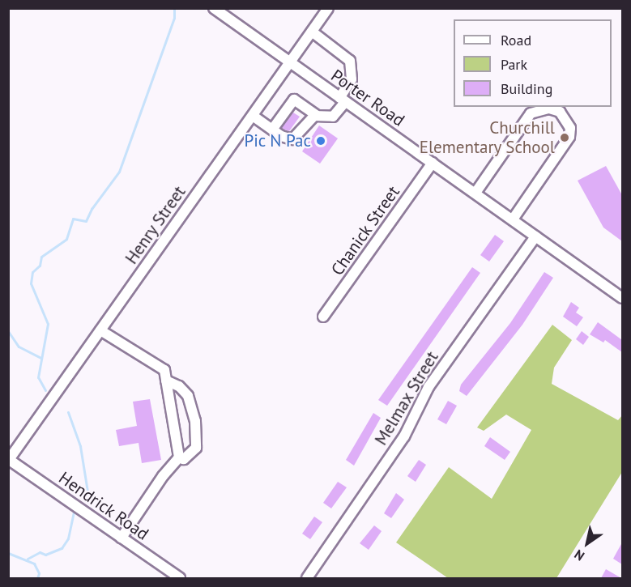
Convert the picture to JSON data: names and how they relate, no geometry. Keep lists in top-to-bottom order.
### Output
{
  "streets": {
    "street": [
      "Porter Road",
      "Henry Street",
      "Chanick Street",
      "Melmax Street",
      "Hendrick Road"
    ]
  },
  "crossings": [
    ["Porter Road", "Henry Street"],
    ["Porter Road", "Chanick Street"],
    ["Porter Road", "Melmax Street"],
    ["Henry Street", "Hendrick Road"]
  ],
  "places": ["Churchill Elementary School", "Pic N Pac"],
  "legend": ["Road", "Park", "Building"],
  "north": "bottom left"
}
